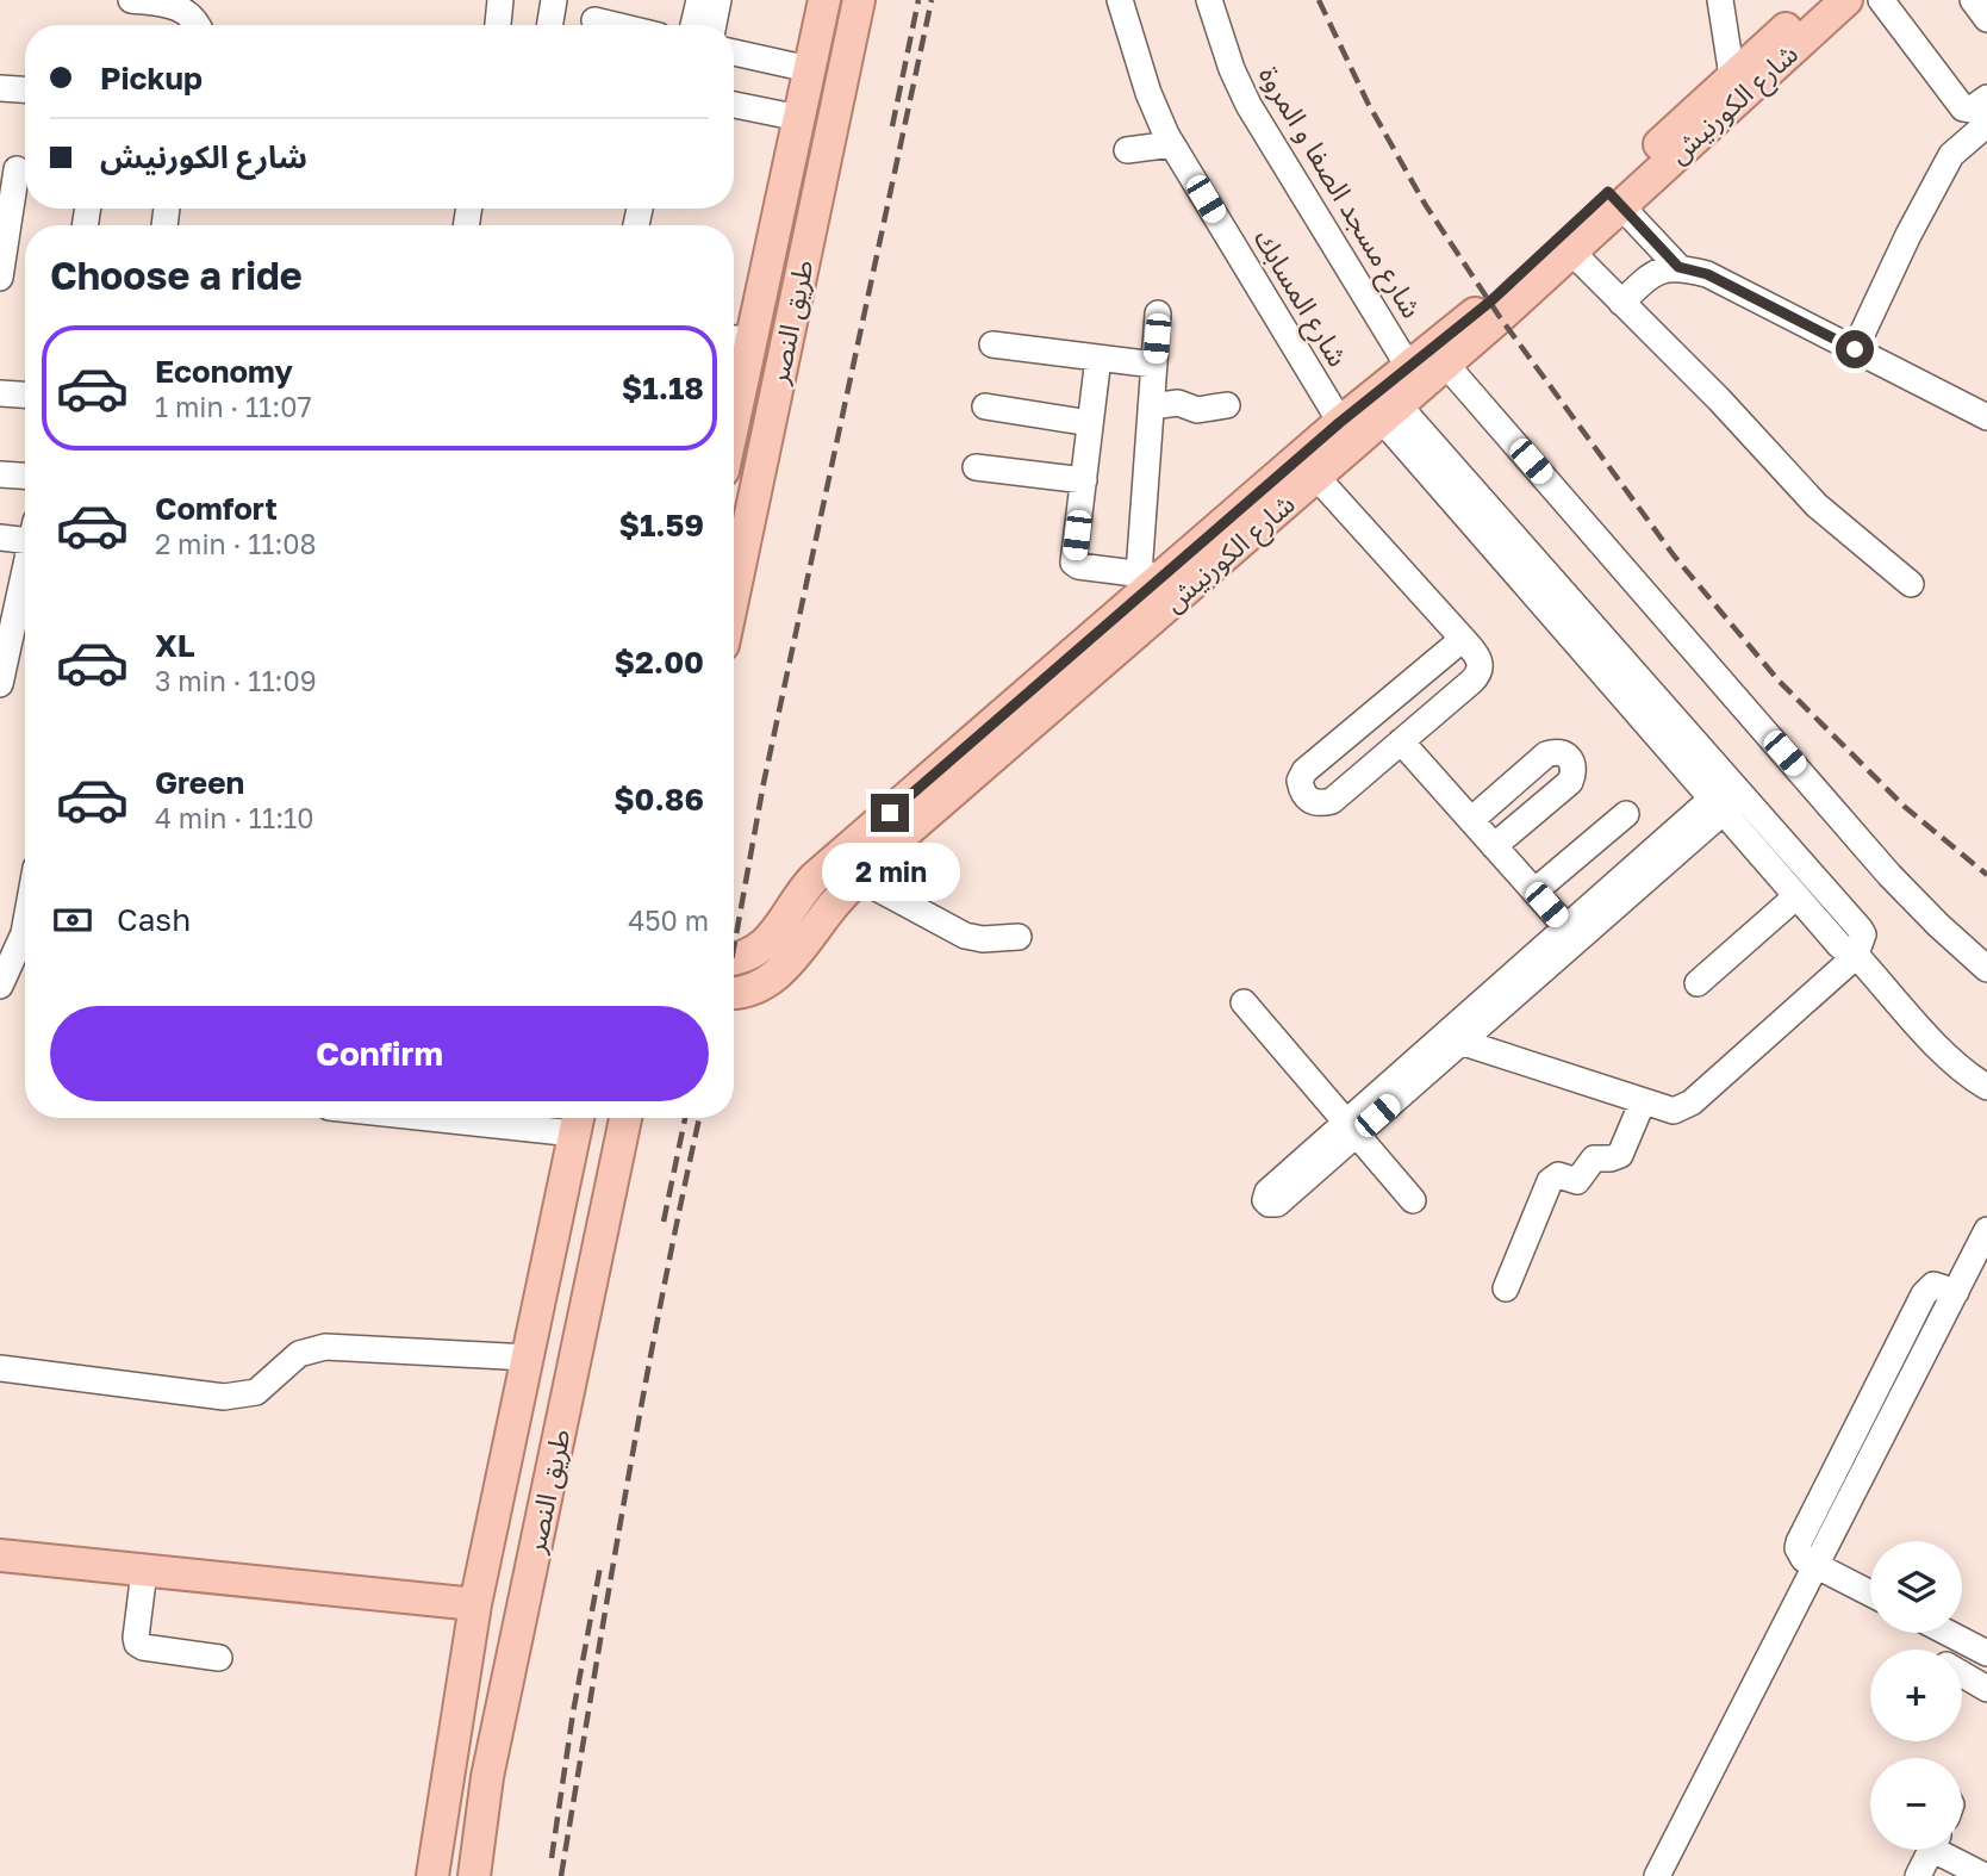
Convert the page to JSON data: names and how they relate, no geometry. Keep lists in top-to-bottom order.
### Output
{
  "streets": {
    "main road": ["شارع الكورنيش", "طريق النصر"],
    "street": ["شارع مسجد الصفا و المروة", "شارع المسابك"]
  },
  "crossings": [
    ["شارع الكورنيش", "شارع مسجد الصفا و المروة"],
    ["شارع الكورنيش", "شارع المسابك"]
  ],
  "page": {
    "banner": ["Pickup", "شارع الكورنيش"],
    "heading": "Choose a ride",
    "list": [
      {
        "name": "Economy",
        "note": "1 min · 11:07",
        "value": "$1.18"
      },
      {
        "name": "Comfort",
        "note": "2 min · 11:08",
        "value": "$1.59"
      },
      {
        "name": "XL",
        "note": "3 min · 11:09",
        "value": "$2.00"
      },
      {
        "name": "Green",
        "note": "4 min · 11:10",
        "value": "$0.86"
      }
    ],
    "bubble": "2 min",
    "pay": ["Cash", "450 m"],
    "buttons": "Confirm",
    "map_buttons": ["+", "−"]
  }
}
